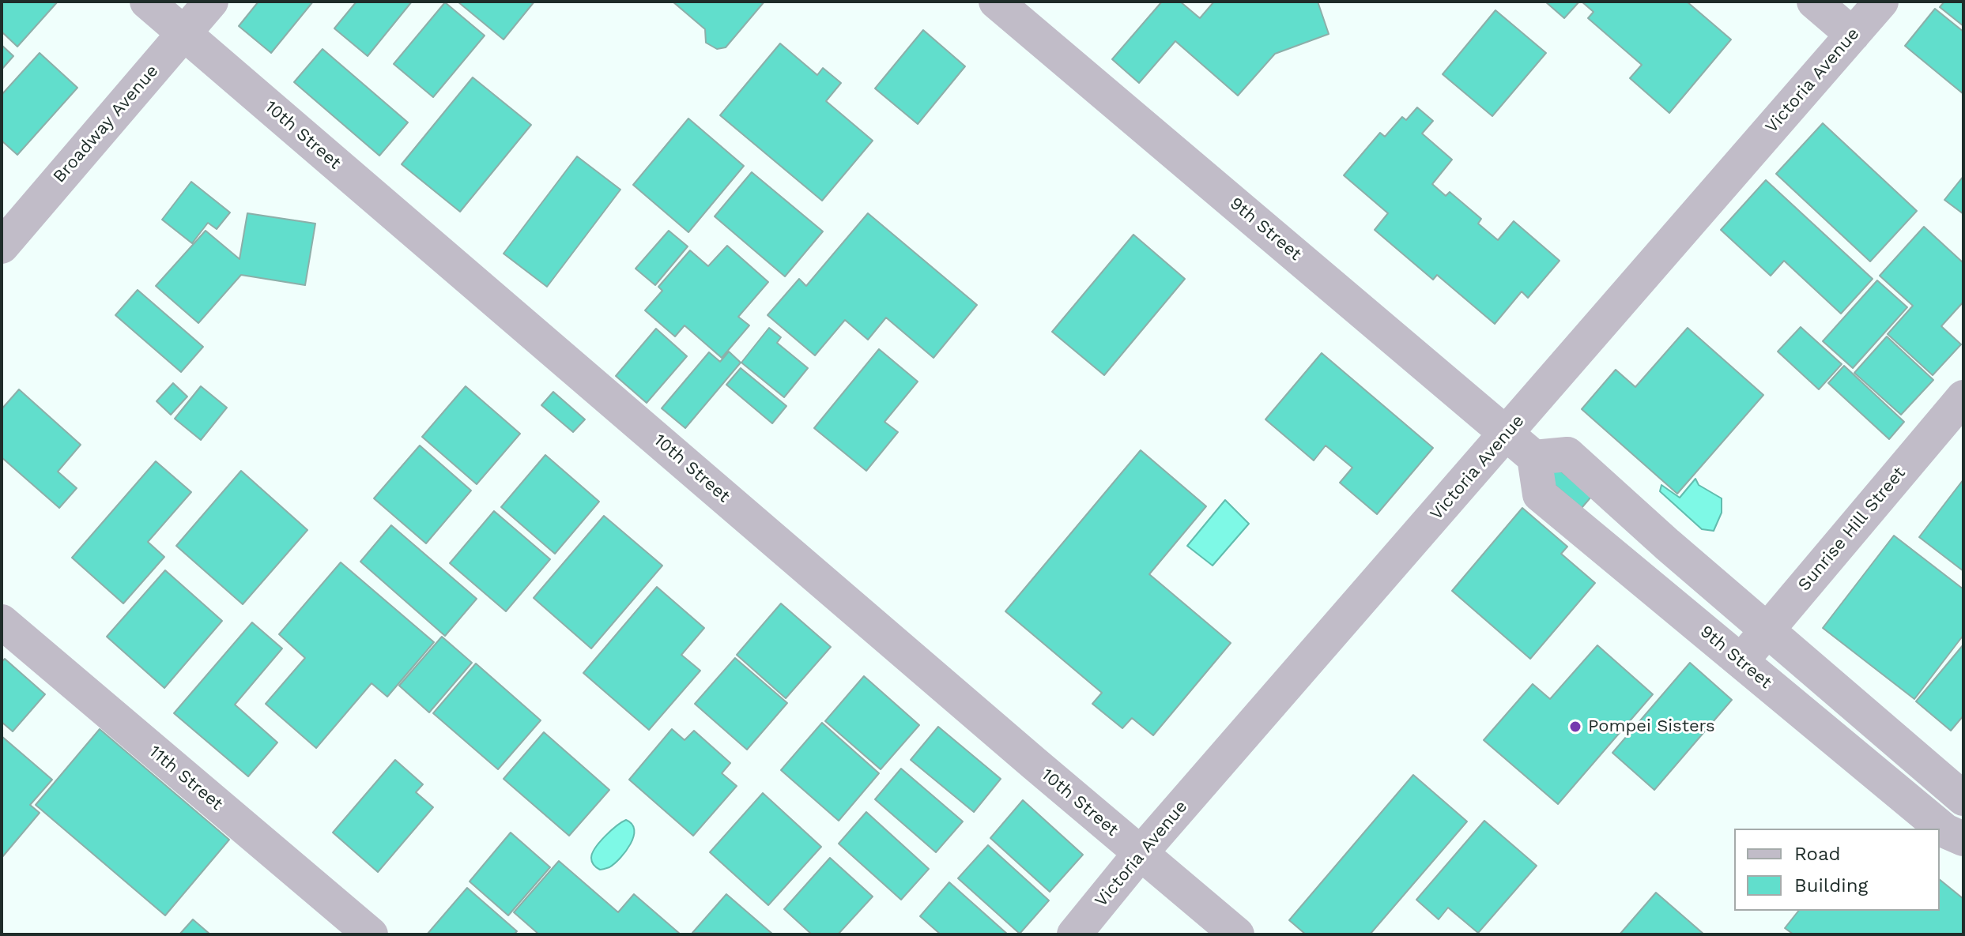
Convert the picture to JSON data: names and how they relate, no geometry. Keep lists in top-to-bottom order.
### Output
{
  "streets": {
    "street": [
      "Victoria Avenue",
      "Broadway Avenue",
      "10th Street",
      "9th Street",
      "Sunrise Hill Street",
      "11th Street"
    ]
  },
  "crossings": [
    ["Victoria Avenue", "10th Street"],
    ["Victoria Avenue", "9th Street"],
    ["Broadway Avenue", "10th Street"],
    ["9th Street", "Sunrise Hill Street"]
  ],
  "places": ["Pompei Sisters"],
  "legend": ["Road", "Building"]
}
